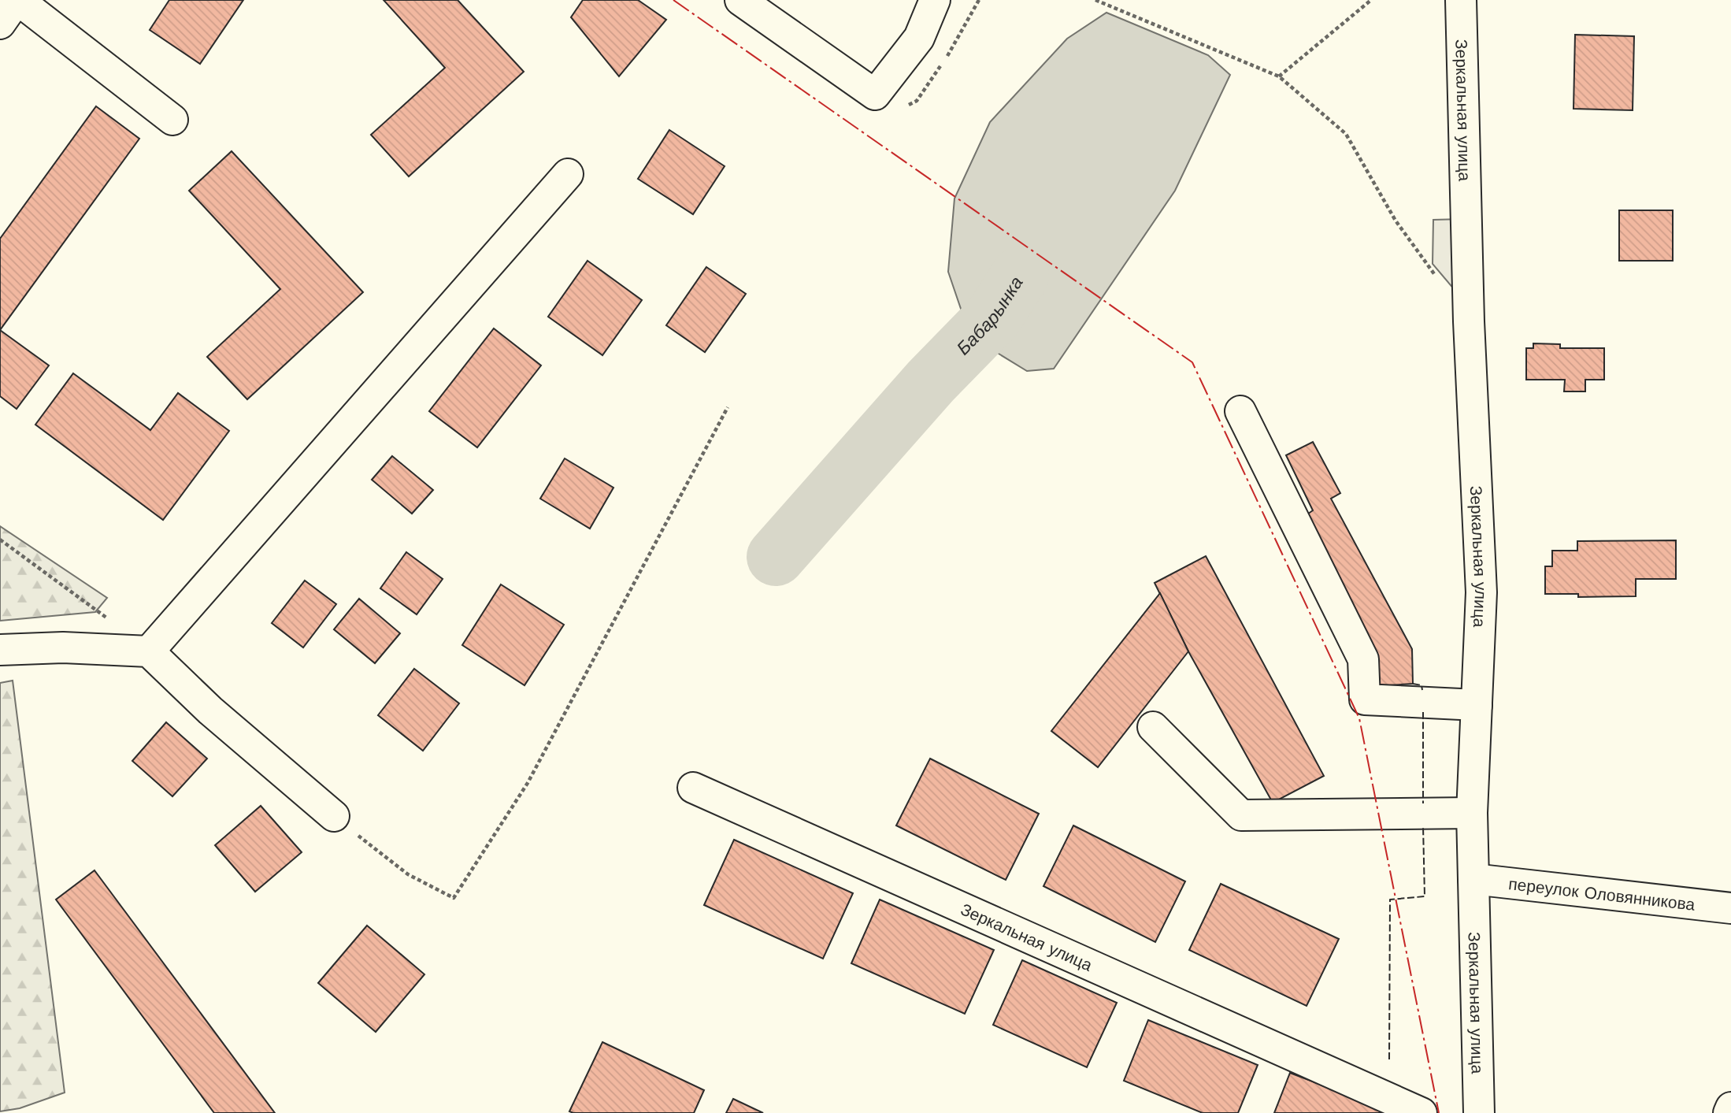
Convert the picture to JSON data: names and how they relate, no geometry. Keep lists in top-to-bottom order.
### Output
{
  "streets": {
    "street": ["Зеркальная улица", "переулок Оловянникова"]
  },
  "crossings": [
    ["Зеркальная улица", "переулок Оловянникова"]
  ],
  "water": ["Бабарынка"]
}
